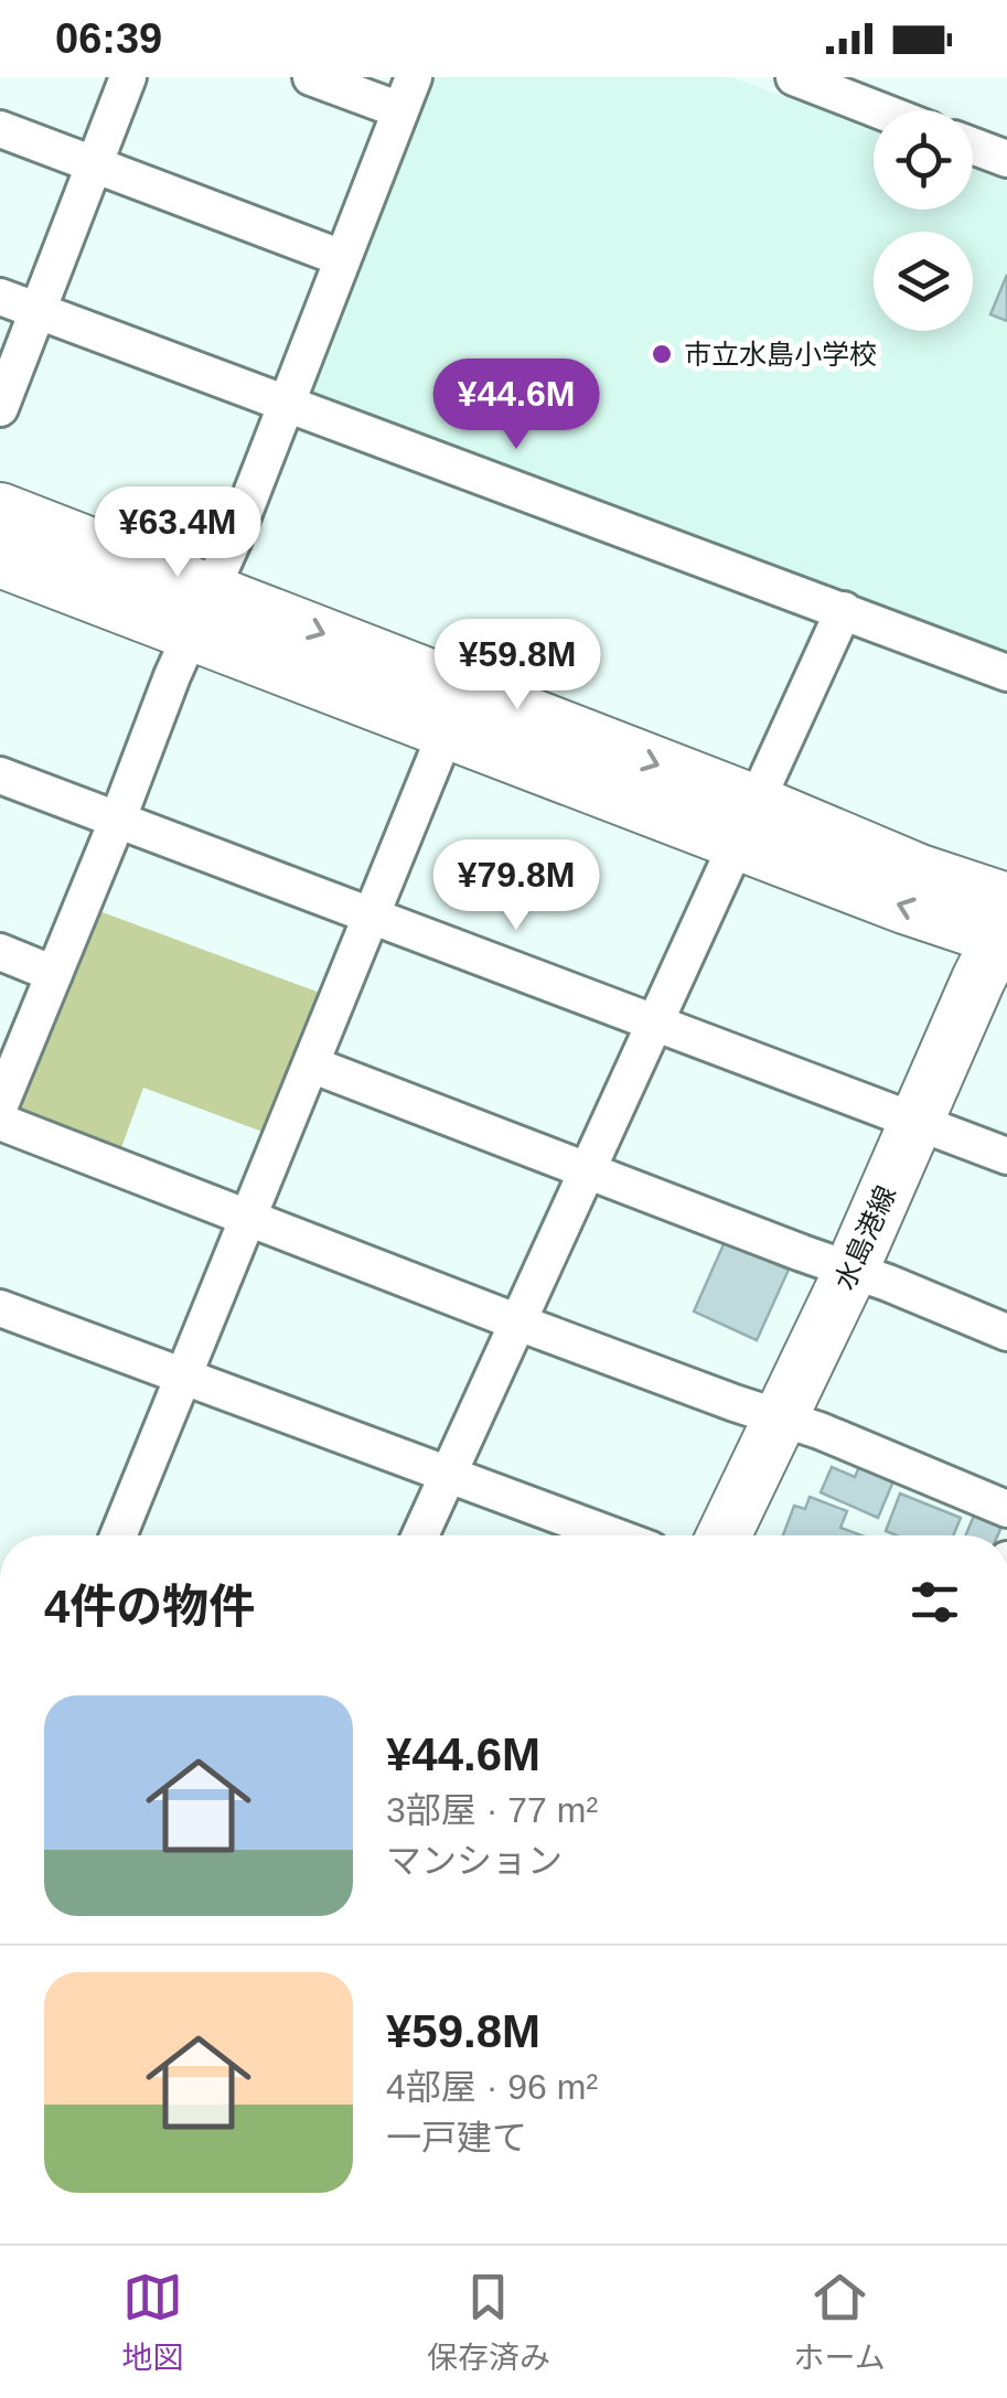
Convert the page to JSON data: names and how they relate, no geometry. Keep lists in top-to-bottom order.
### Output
{
  "streets": {
    "street": ["水島港線"]
  },
  "places": ["市立水島小学校"],
  "page": {
    "status": "06:39",
    "price": [
      "¥44.6M",
      "¥63.4M",
      "¥59.8M",
      "¥79.8M"
    ],
    "heading": "4件の物件",
    "list": [
      {
        "name": "¥44.6M",
        "note": "3部屋 · 77 m² · マンション"
      },
      {
        "name": "¥59.8M",
        "note": "4部屋 · 96 m² · 一戸建て"
      }
    ],
    "tabs": ["地図", "保存済み", "ホーム"]
  }
}
